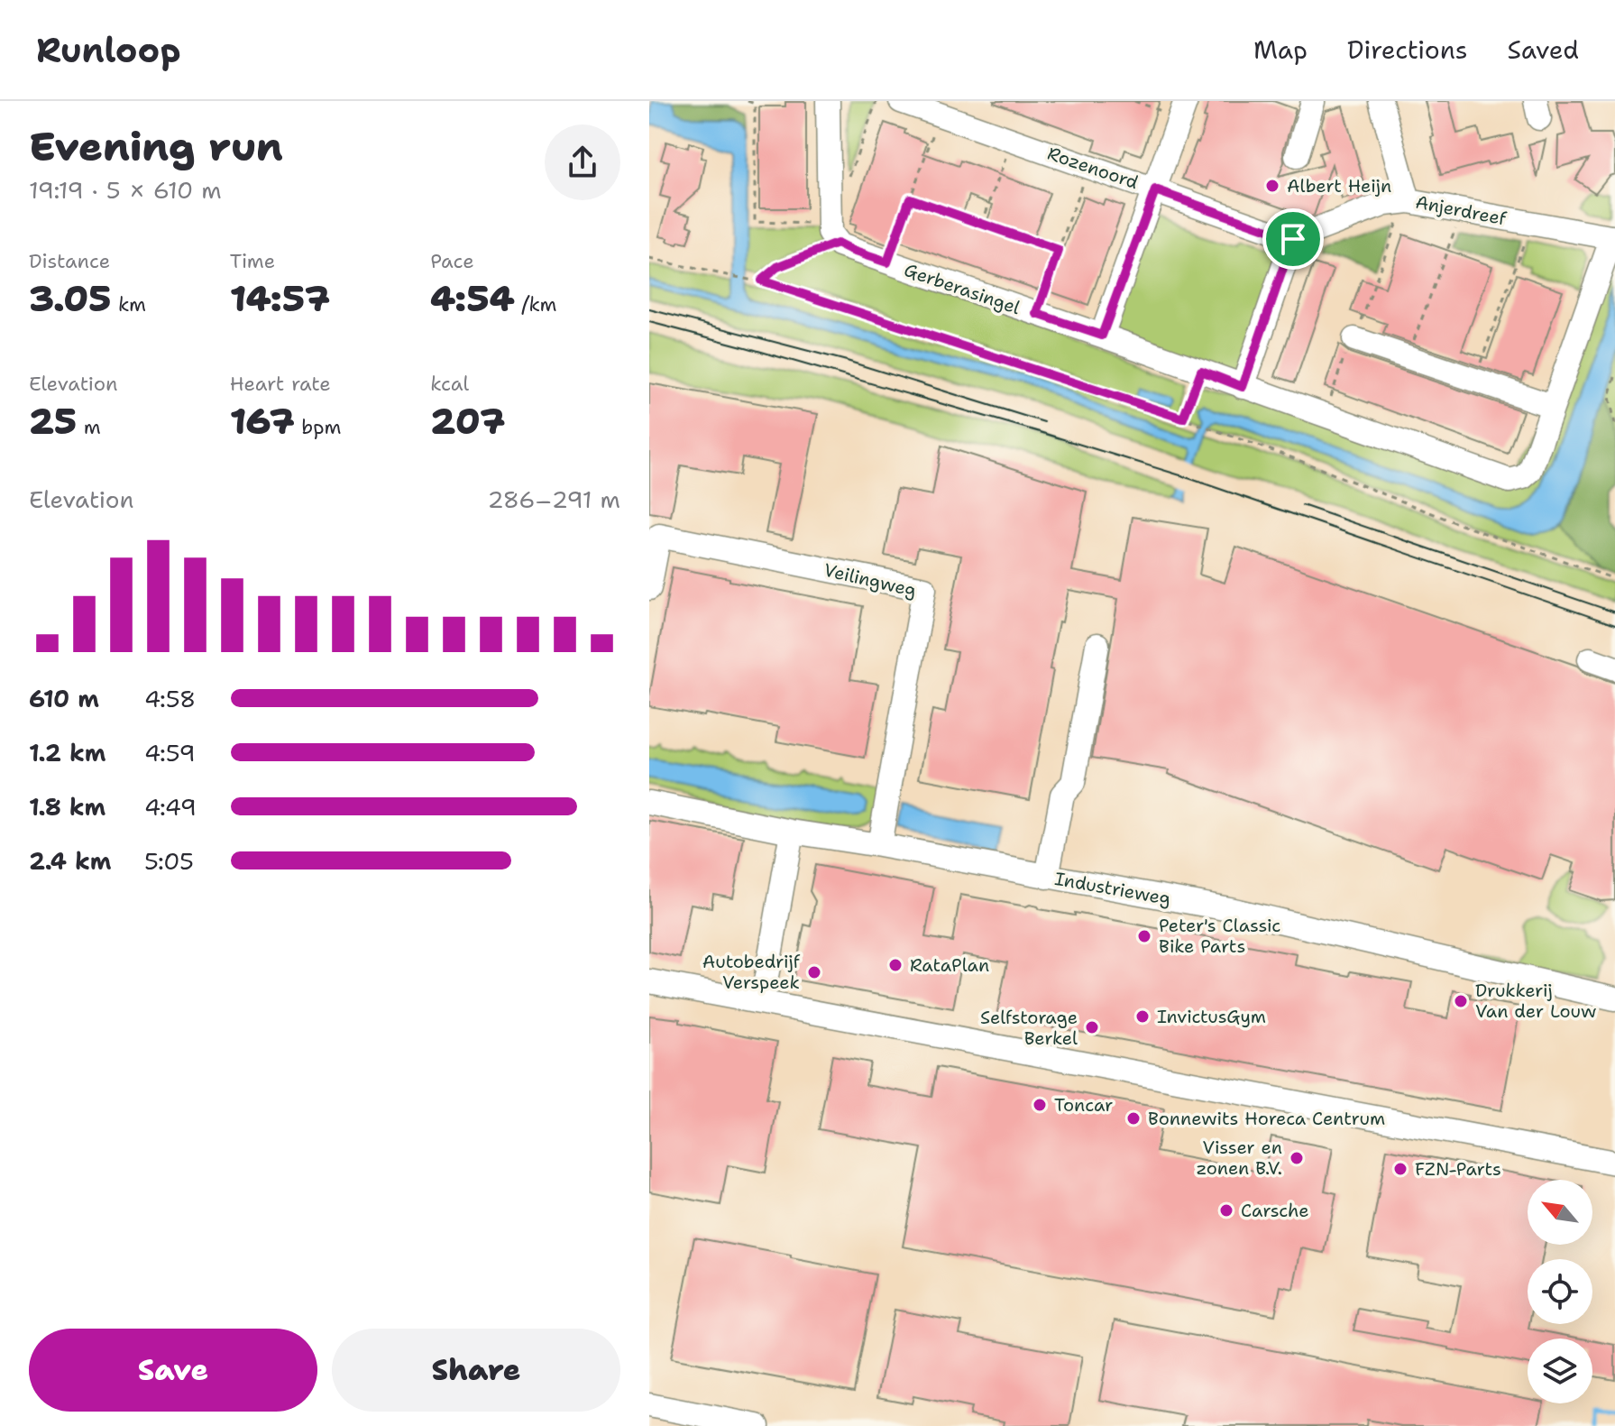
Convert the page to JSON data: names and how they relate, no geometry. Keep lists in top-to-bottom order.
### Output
{
  "streets": {
    "street": [
      "Rozenoord",
      "Anjerdreef",
      "Gerberasingel",
      "Veilingweg",
      "Industrieweg"
    ]
  },
  "crossings": [
    ["Anjerdreef", "Gerberasingel"],
    ["Veilingweg", "Industrieweg"]
  ],
  "places": [
    "Albert Heijn",
    "Peter's Classic Bike Parts",
    "RataPlan",
    "Autobedrijf Verspeek",
    "Drukkerij Van der Louw",
    "InvictusGym",
    "Selfstorage Berkel",
    "Toncar",
    "Bonnewits Horeca Centrum",
    "Visser en zonen B.V.",
    "FZN-Parts",
    "Carsche"
  ],
  "north": "top left",
  "page": {
    "header": "Runloop",
    "nav": ["Map", "Directions", "Saved"],
    "heading": ["Evening run", "19:19 · 5 × 610 m"],
    "stats": [
      ["Distance", "3.05 km"],
      ["Time", "14:57"],
      ["Pace", "4:54 /km"],
      ["Elevation", "25 m"],
      ["Heart rate", "167 bpm"],
      ["kcal", "207"]
    ],
    "chart": ["Elevation", "286–291 m"],
    "list": [
      {
        "name": "610 m",
        "note": "4:58"
      },
      {
        "name": "1.2 km",
        "note": "4:59"
      },
      {
        "name": "1.8 km",
        "note": "4:49"
      },
      {
        "name": "2.4 km",
        "note": "5:05"
      }
    ],
    "buttons": ["Save", "Share"]
  }
}
